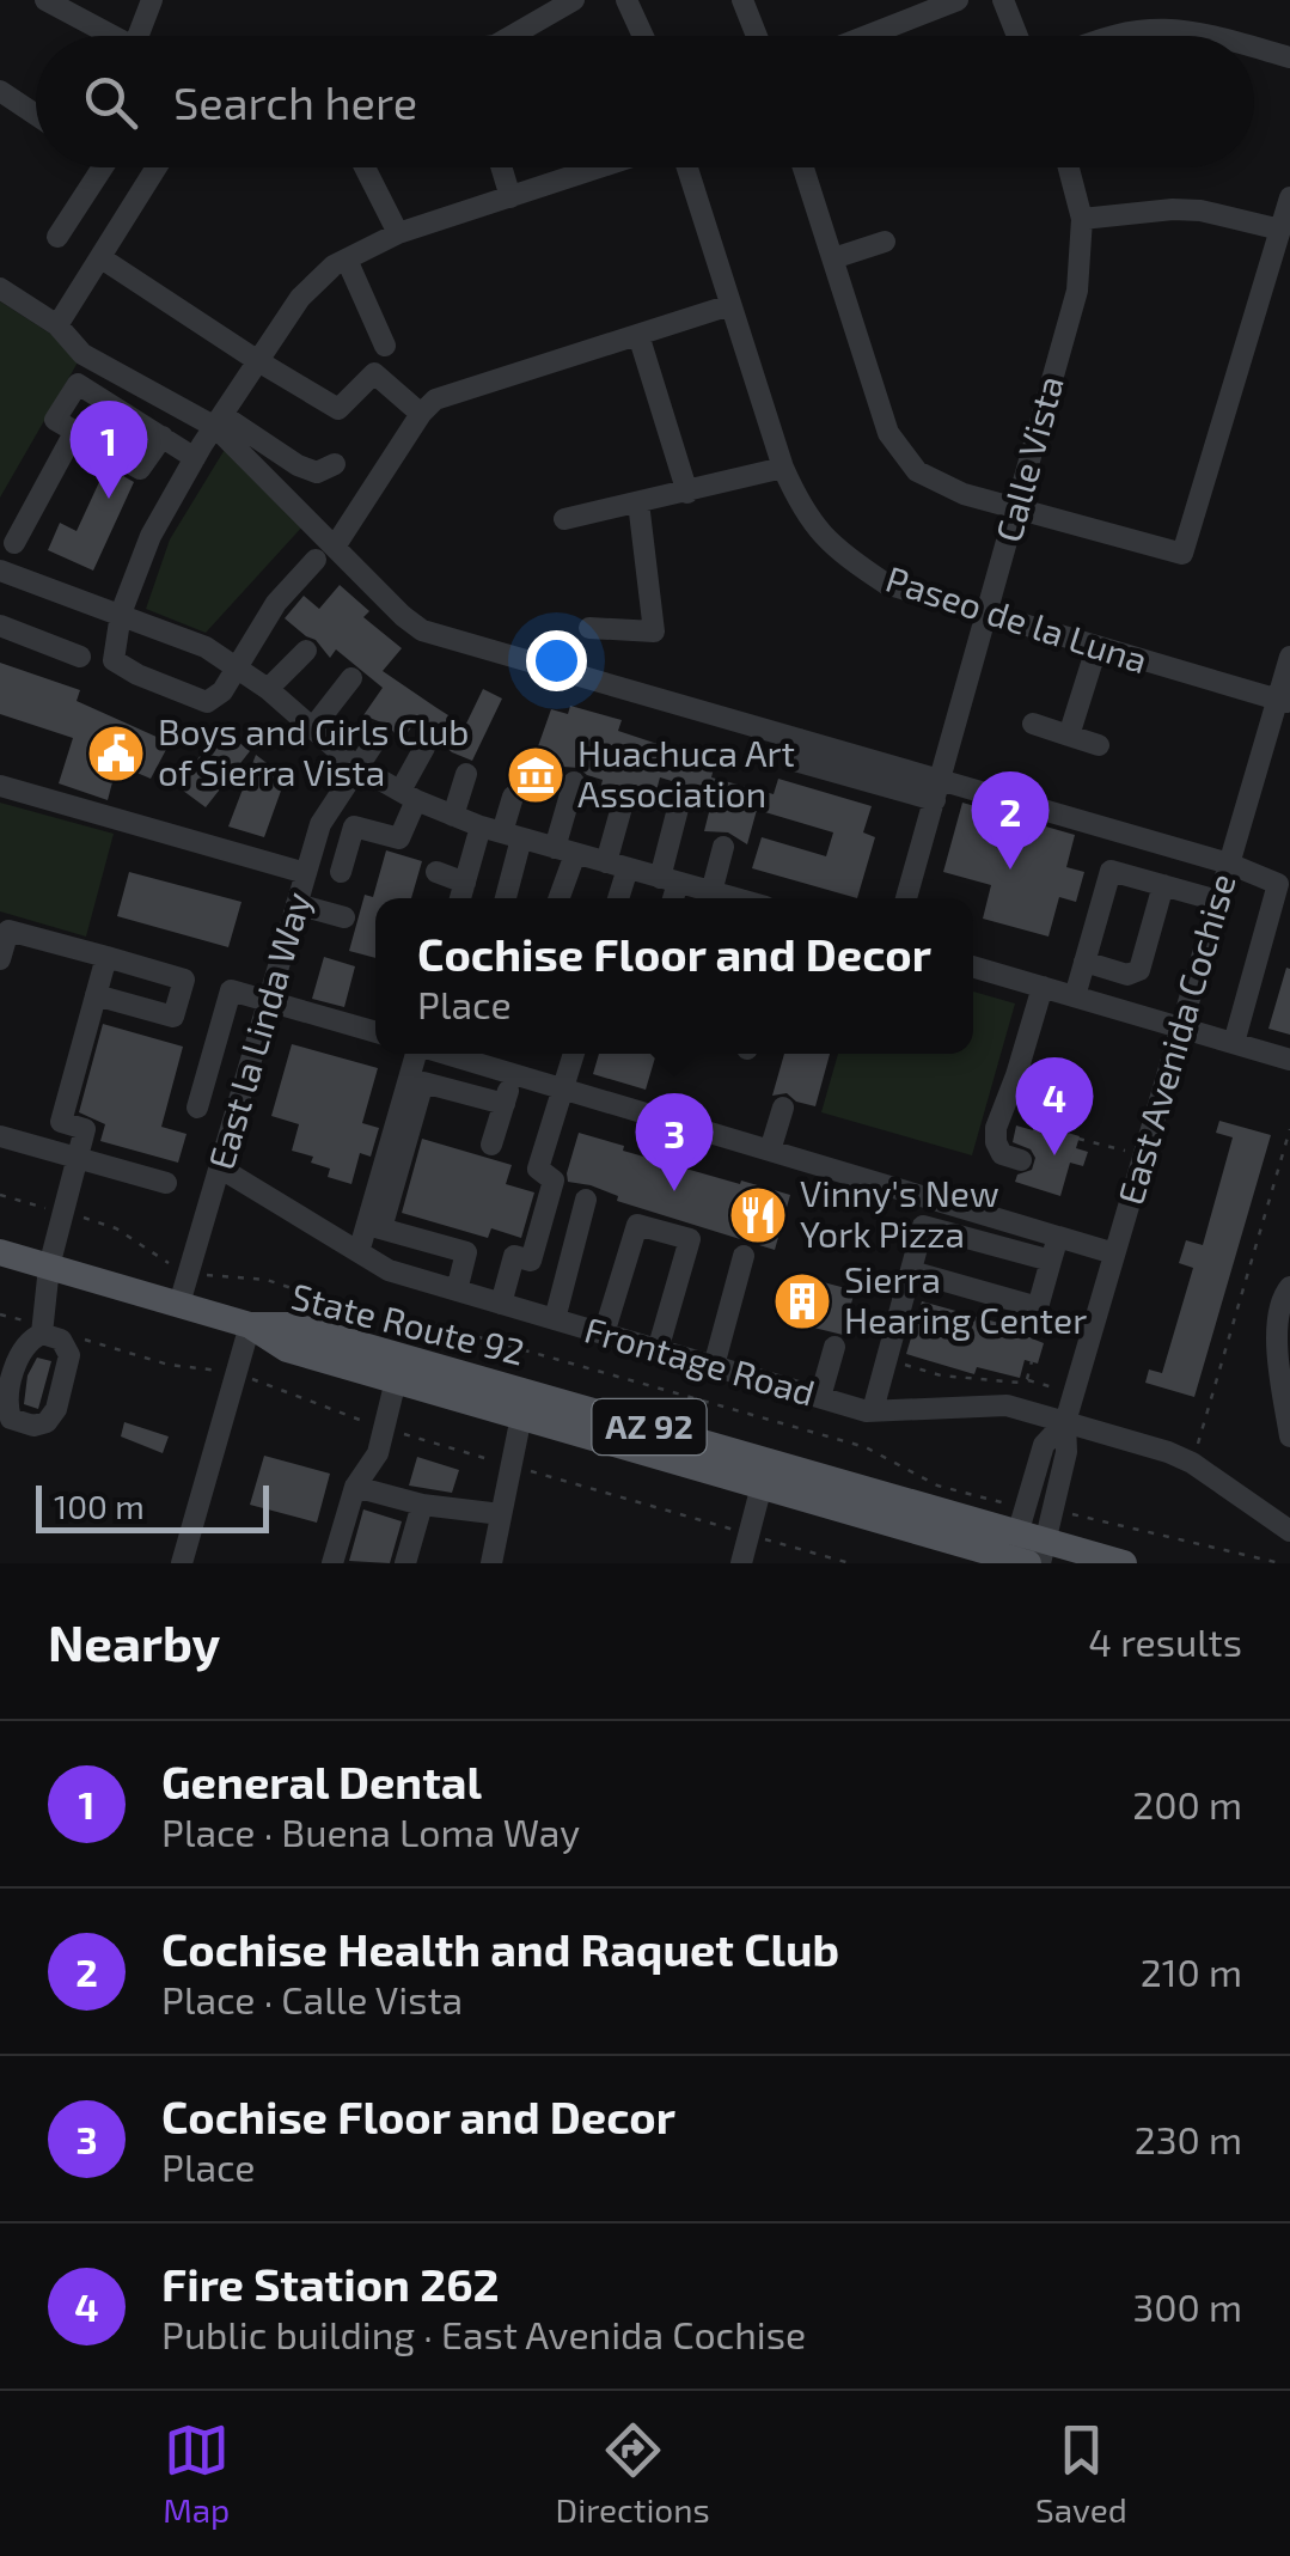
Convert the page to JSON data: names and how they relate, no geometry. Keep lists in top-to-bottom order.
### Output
{
  "streets": {
    "main road": ["State Route 92", "AZ 92"],
    "street": [
      "Calle Vista",
      "Paseo de la Luna",
      "East la Linda Way",
      "East Avenida Cochise",
      "Frontage Road"
    ]
  },
  "crossings": [
    ["Calle Vista", "Paseo de la Luna"],
    ["Paseo de la Luna", "East Avenida Cochise"],
    ["East la Linda Way", "Frontage Road"],
    ["East la Linda Way", "AZ 92"],
    ["East Avenida Cochise", "Frontage Road"],
    ["State Route 92", "AZ 92"]
  ],
  "places": {
    "public building": ["Boys and Girls Club of Sierra Vista"],
    "museum": ["Huachuca Art Association"],
    "restaurant": ["Vinny's New York Pizza"],
    "building": ["Sierra Hearing Center"]
  },
  "scale_bar": "100 m",
  "page": {
    "search": "Search here",
    "pins": [
      "1",
      "2",
      "4",
      "3"
    ],
    "popup": ["Cochise Floor and Decor", "Place"],
    "scale": "100 m",
    "heading": ["Nearby", "4 results"],
    "list": [
      {
        "mark": "1",
        "name": "General Dental",
        "note": "Place · Buena Loma Way",
        "value": "200 m"
      },
      {
        "mark": "2",
        "name": "Cochise Health and Raquet Club",
        "note": "Place · Calle Vista",
        "value": "210 m"
      },
      {
        "mark": "3",
        "name": "Cochise Floor and Decor",
        "note": "Place",
        "value": "230 m"
      },
      {
        "mark": "4",
        "name": "Fire Station 262",
        "note": "Public building · East Avenida Cochise",
        "value": "300 m"
      }
    ],
    "nav": ["Map", "Directions", "Saved"]
  }
}
